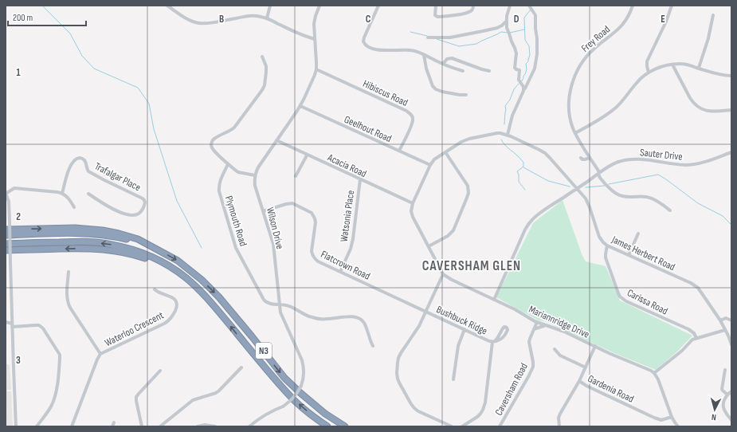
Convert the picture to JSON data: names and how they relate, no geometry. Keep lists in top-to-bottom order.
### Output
{
  "streets": {
    "highway": ["N3"],
    "street": [
      "Frey Road",
      "Hibiscus Road",
      "Geelhout Road",
      "Sauter Drive",
      "Acacia Road",
      "Trafalgar Place",
      "Watsonia Place",
      "Plymouth Road",
      "Wilson Drive",
      "James Herbert Road",
      "Flatcrown Road",
      "Carissa Road",
      "Bushbuck Ridge",
      "Mariannridge Drive",
      "Waterloo Crescent",
      "Gardenia Road",
      "Caversham Road"
    ]
  },
  "crossings": [
    ["Frey Road", "Sauter Drive"],
    ["Hibiscus Road", "Geelhout Road"],
    ["Geelhout Road", "James Herbert Road"],
    ["Sauter Drive", "James Herbert Road"],
    ["Sauter Drive", "Mariannridge Drive"],
    ["Acacia Road", "Watsonia Place"],
    ["Acacia Road", "James Herbert Road"],
    ["Watsonia Place", "Flatcrown Road"],
    ["Plymouth Road", "Wilson Drive"],
    ["Wilson Drive", "Flatcrown Road"],
    ["James Herbert Road", "Carissa Road"],
    ["Flatcrown Road", "Bushbuck Ridge"],
    ["Bushbuck Ridge", "Mariannridge Drive"],
    ["Mariannridge Drive", "Gardenia Road"],
    ["Mariannridge Drive", "Caversham Road"]
  ],
  "districts": ["CAVERSHAM GLEN"],
  "scale_bar": "200 m",
  "north": "bottom",
  "grid": {
    "columns": [
      "B",
      "C",
      "D",
      "E"
    ],
    "rows": ["1", "2", "3"]
  }
}
